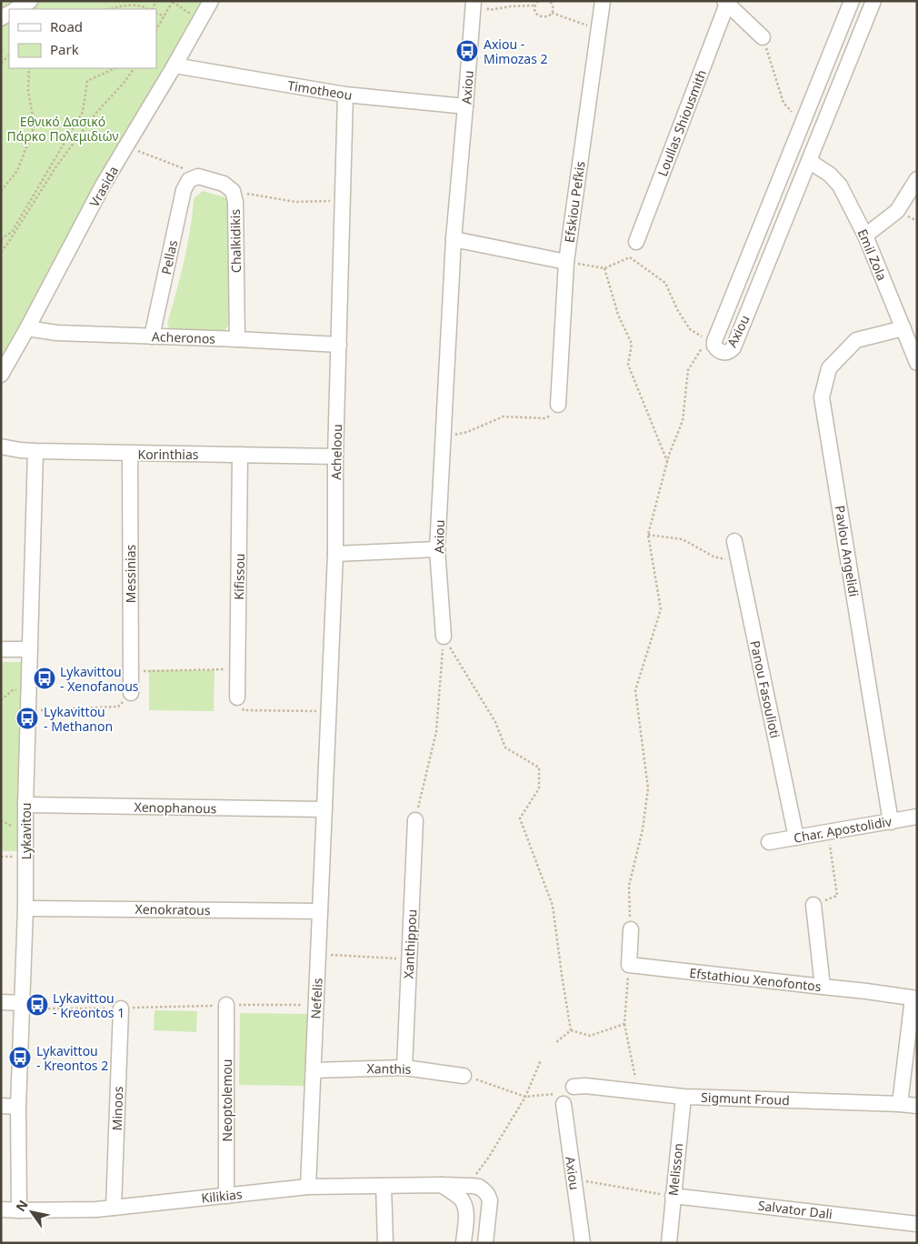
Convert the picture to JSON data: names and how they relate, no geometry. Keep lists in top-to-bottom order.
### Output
{
  "streets": {
    "street": [
      "Axiou",
      "Timotheou",
      "Loullas Shiousmith",
      "Vrasida",
      "Efskiou Pefkis",
      "Chalkidikis",
      "Emil Zola",
      "Pellas",
      "Acheronos",
      "Acheloou",
      "Korinthias",
      "Pavlou Angelidi",
      "Messinias",
      "Kifissou",
      "Panou Fasoulioti",
      "Xenophanous",
      "Char. Apostolidiv",
      "Lykavitou",
      "Xenokratous",
      "Xanthippou",
      "Efstathiou Xenofontos",
      "Nefelis",
      "Xanthis",
      "Sigmunt Froud",
      "Neoptolemou",
      "Minoos",
      "Melisson",
      "Kilikias",
      "Salvator Dali"
    ]
  },
  "crossings": [
    ["Axiou", "Timotheou"],
    ["Axiou", "Emil Zola"],
    ["Timotheou", "Vrasida"],
    ["Timotheou", "Acheloou"],
    ["Vrasida", "Acheronos"],
    ["Chalkidikis", "Pellas"],
    ["Chalkidikis", "Acheronos"],
    ["Emil Zola", "Pavlou Angelidi"],
    ["Pellas", "Acheronos"],
    ["Acheronos", "Acheloou"],
    ["Acheloou", "Korinthias"],
    ["Acheloou", "Xenophanous"],
    ["Acheloou", "Nefelis"],
    ["Korinthias", "Messinias"],
    ["Korinthias", "Kifissou"],
    ["Korinthias", "Lykavitou"],
    ["Pavlou Angelidi", "Char. Apostolidiv"],
    ["Panou Fasoulioti", "Char. Apostolidiv"],
    ["Xenophanous", "Lykavitou"],
    ["Xenophanous", "Nefelis"],
    ["Lykavitou", "Xenokratous"],
    ["Lykavitou", "Kilikias"],
    ["Xenokratous", "Nefelis"],
    ["Xanthippou", "Xanthis"],
    ["Nefelis", "Xanthis"],
    ["Nefelis", "Kilikias"],
    ["Sigmunt Froud", "Melisson"],
    ["Neoptolemou", "Kilikias"],
    ["Minoos", "Kilikias"],
    ["Melisson", "Salvator Dali"]
  ],
  "parks": ["Εθνικό Δασικό Πάρκο Πολεμιδιών"],
  "places": {
    "bus stop": [
      "Axiou - Mimozas 2",
      "Lykavittou - Xenofanous",
      "Lykavittou - Methanon",
      "Lykavittou - Kreontos 1",
      "Lykavittou - Kreontos 2"
    ]
  },
  "legend": ["Road", "Park"],
  "north": "top left"
}
